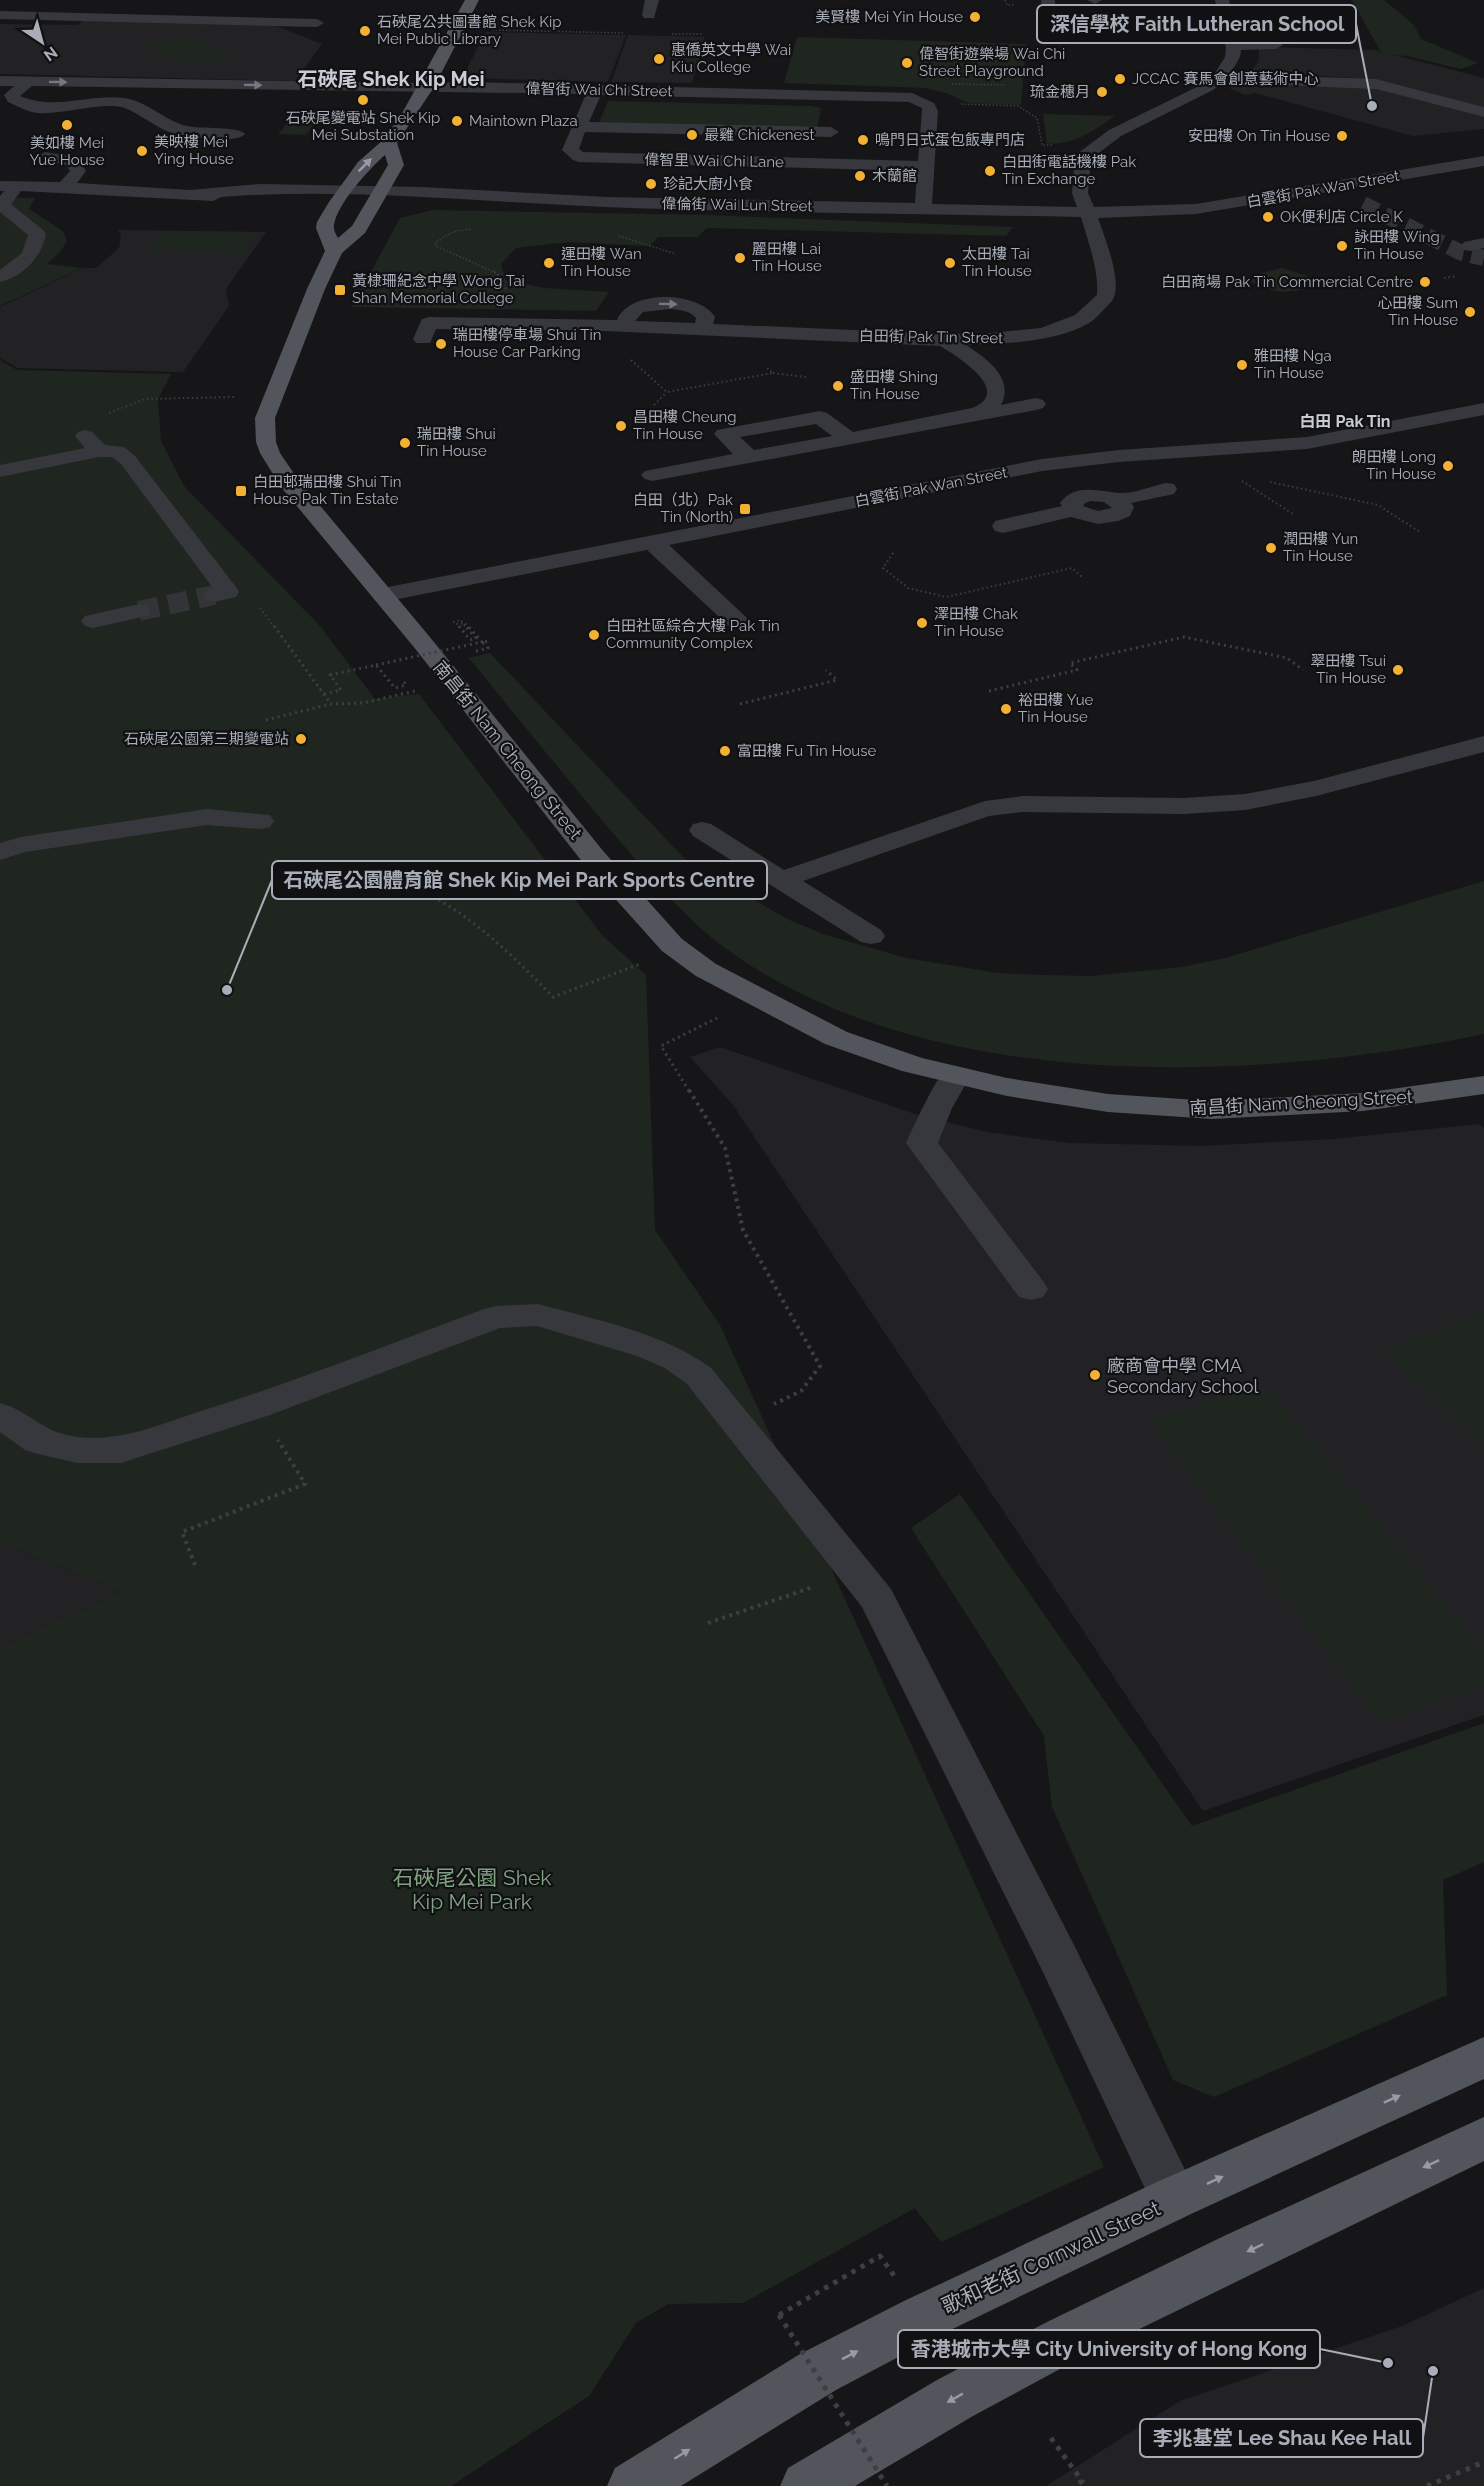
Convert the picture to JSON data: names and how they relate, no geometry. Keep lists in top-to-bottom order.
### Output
{
  "streets": {
    "main road": ["南昌街 Nam Cheong Street", "歌和老街 Cornwall Street"],
    "street": [
      "偉智街 Wai Chi Street",
      "偉智里 Wai Chi Lane",
      "白雲街 Pak Wan Street",
      "偉倫街 Wai Lun Street",
      "白田街 Pak Tin Street"
    ]
  },
  "crossings": [
    ["偉智街 Wai Chi Street", "偉智里 Wai Chi Lane"],
    ["偉智街 Wai Chi Street", "偉倫街 Wai Lun Street"],
    ["白雲街 Pak Wan Street", "白田街 Pak Tin Street"],
    ["白雲街 Pak Wan Street", "南昌街 Nam Cheong Street"],
    ["偉倫街 Wai Lun Street", "南昌街 Nam Cheong Street"]
  ],
  "districts": ["石硤尾 Shek Kip Mei", "白田 Pak Tin"],
  "parks": ["石硤尾公園 Shek Kip Mei Park"],
  "places": {
    "other": [
      "美賢樓 Mei Yin House",
      "石硤尾公共圖書館 Shek Kip Mei Public Library",
      "惠僑英文中學 Wai Kiu College",
      "偉智街遊樂場 Wai Chi Street Playground",
      "JCCAC 賽馬會創意藝術中心",
      "琉金穗月",
      "石硤尾變電站 Shek Kip Mei Substation",
      "深信學校 Faith Lutheran School",
      "Maintown Plaza",
      "美如樓 Mei Yue House",
      "最雞 Chickenest",
      "安田樓 On Tin House",
      "鳴門日式蛋包飯專門店",
      "美映樓 Mei Ying House",
      "白田街電話機樓 Pak Tin Exchange",
      "木蘭館",
      "珍記大廚小食",
      "OK便利店 Circle K",
      "詠田樓 Wing Tin House",
      "麗田樓 Lai Tin House",
      "運田樓 Wan Tin House",
      "太田樓 Tai Tin House",
      "白田商場 Pak Tin Commercial Centre",
      "心田樓 Sum Tin House",
      "瑞田樓停車場 Shui Tin House Car Parking",
      "雅田樓 Nga Tin House",
      "盛田樓 Shing Tin House",
      "昌田樓 Cheung Tin House",
      "瑞田樓 Shui Tin House",
      "朗田樓 Long Tin House",
      "潤田樓 Yun Tin House",
      "澤田樓 Chak Tin House",
      "白田社區綜合大樓 Pak Tin Community Complex",
      "翠田樓 Tsui Tin House",
      "裕田樓 Yue Tin House",
      "石硤尾公園第三期變電站",
      "富田樓 Fu Tin House",
      "石硤尾公園體育館 Shek Kip Mei Park Sports Centre",
      "廠商會中學 CMA Secondary School",
      "香港城市大學 City University of Hong Kong",
      "李兆基堂 Lee Shau Kee Hall"
    ],
    "transit": ["黃棣珊紀念中學 Wong Tai Shan Memorial College", "白田邨瑞田樓 Shui Tin House Pak Tin Estate", "白田（北）Pak Tin (North)"]
  },
  "north": "bottom right"
}
